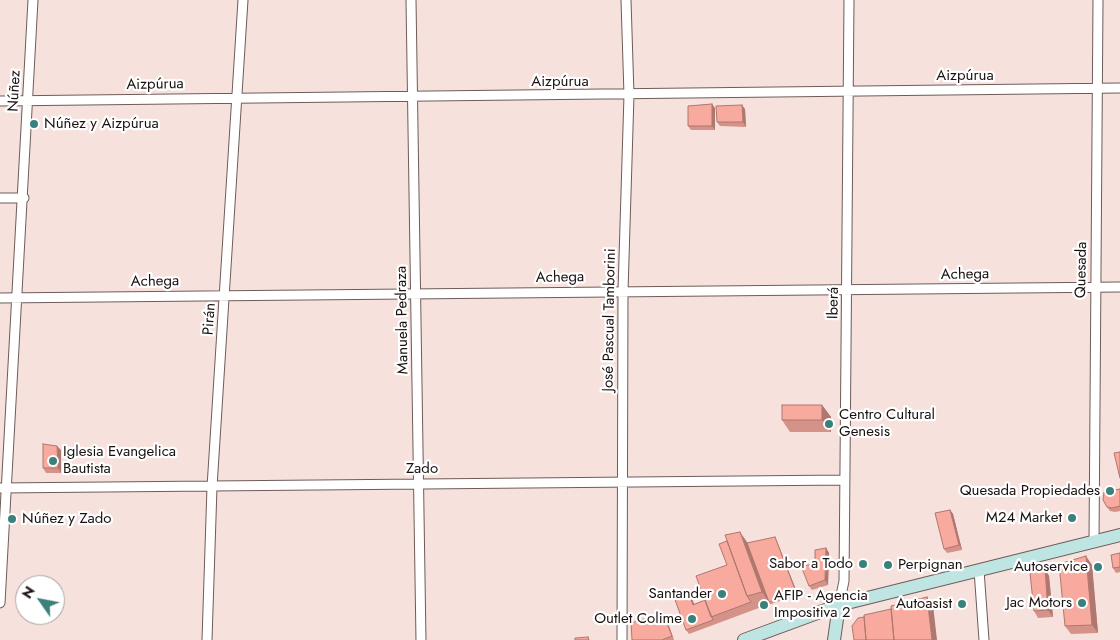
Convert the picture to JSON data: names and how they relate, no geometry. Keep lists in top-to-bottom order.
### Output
{
  "streets": {
    "street": [
      "Aizpúrua",
      "Núñez",
      "Quesada",
      "Achega",
      "Iberá",
      "Pirán",
      "Manuela Pedraza",
      "José Pascual Tamborini",
      "Zado"
    ]
  },
  "crossings": [
    ["Aizpúrua", "Núñez"],
    ["Aizpúrua", "Quesada"],
    ["Aizpúrua", "Iberá"],
    ["Aizpúrua", "Pirán"],
    ["Aizpúrua", "Manuela Pedraza"],
    ["Aizpúrua", "José Pascual Tamborini"],
    ["Núñez", "Achega"],
    ["Núñez", "Zado"],
    ["Quesada", "Achega"],
    ["Achega", "Iberá"],
    ["Achega", "Pirán"],
    ["Achega", "Manuela Pedraza"],
    ["Achega", "José Pascual Tamborini"],
    ["Iberá", "Zado"],
    ["Pirán", "Zado"],
    ["Manuela Pedraza", "Zado"],
    ["José Pascual Tamborini", "Zado"]
  ],
  "places": [
    "Núñez y Aizpúrua",
    "Centro Cultural Genesis",
    "Iglesia Evangelica Bautista",
    "Quesada Propiedades",
    "M24 Market",
    "Núñez y Zado",
    "Sabor a Todo",
    "Perpignan",
    "Autoservice",
    "Santander",
    "Jac Motors",
    "Autoasist",
    "AFIP - Agencia Impositiva 2",
    "Outlet Colime"
  ],
  "north": "top left"
}
